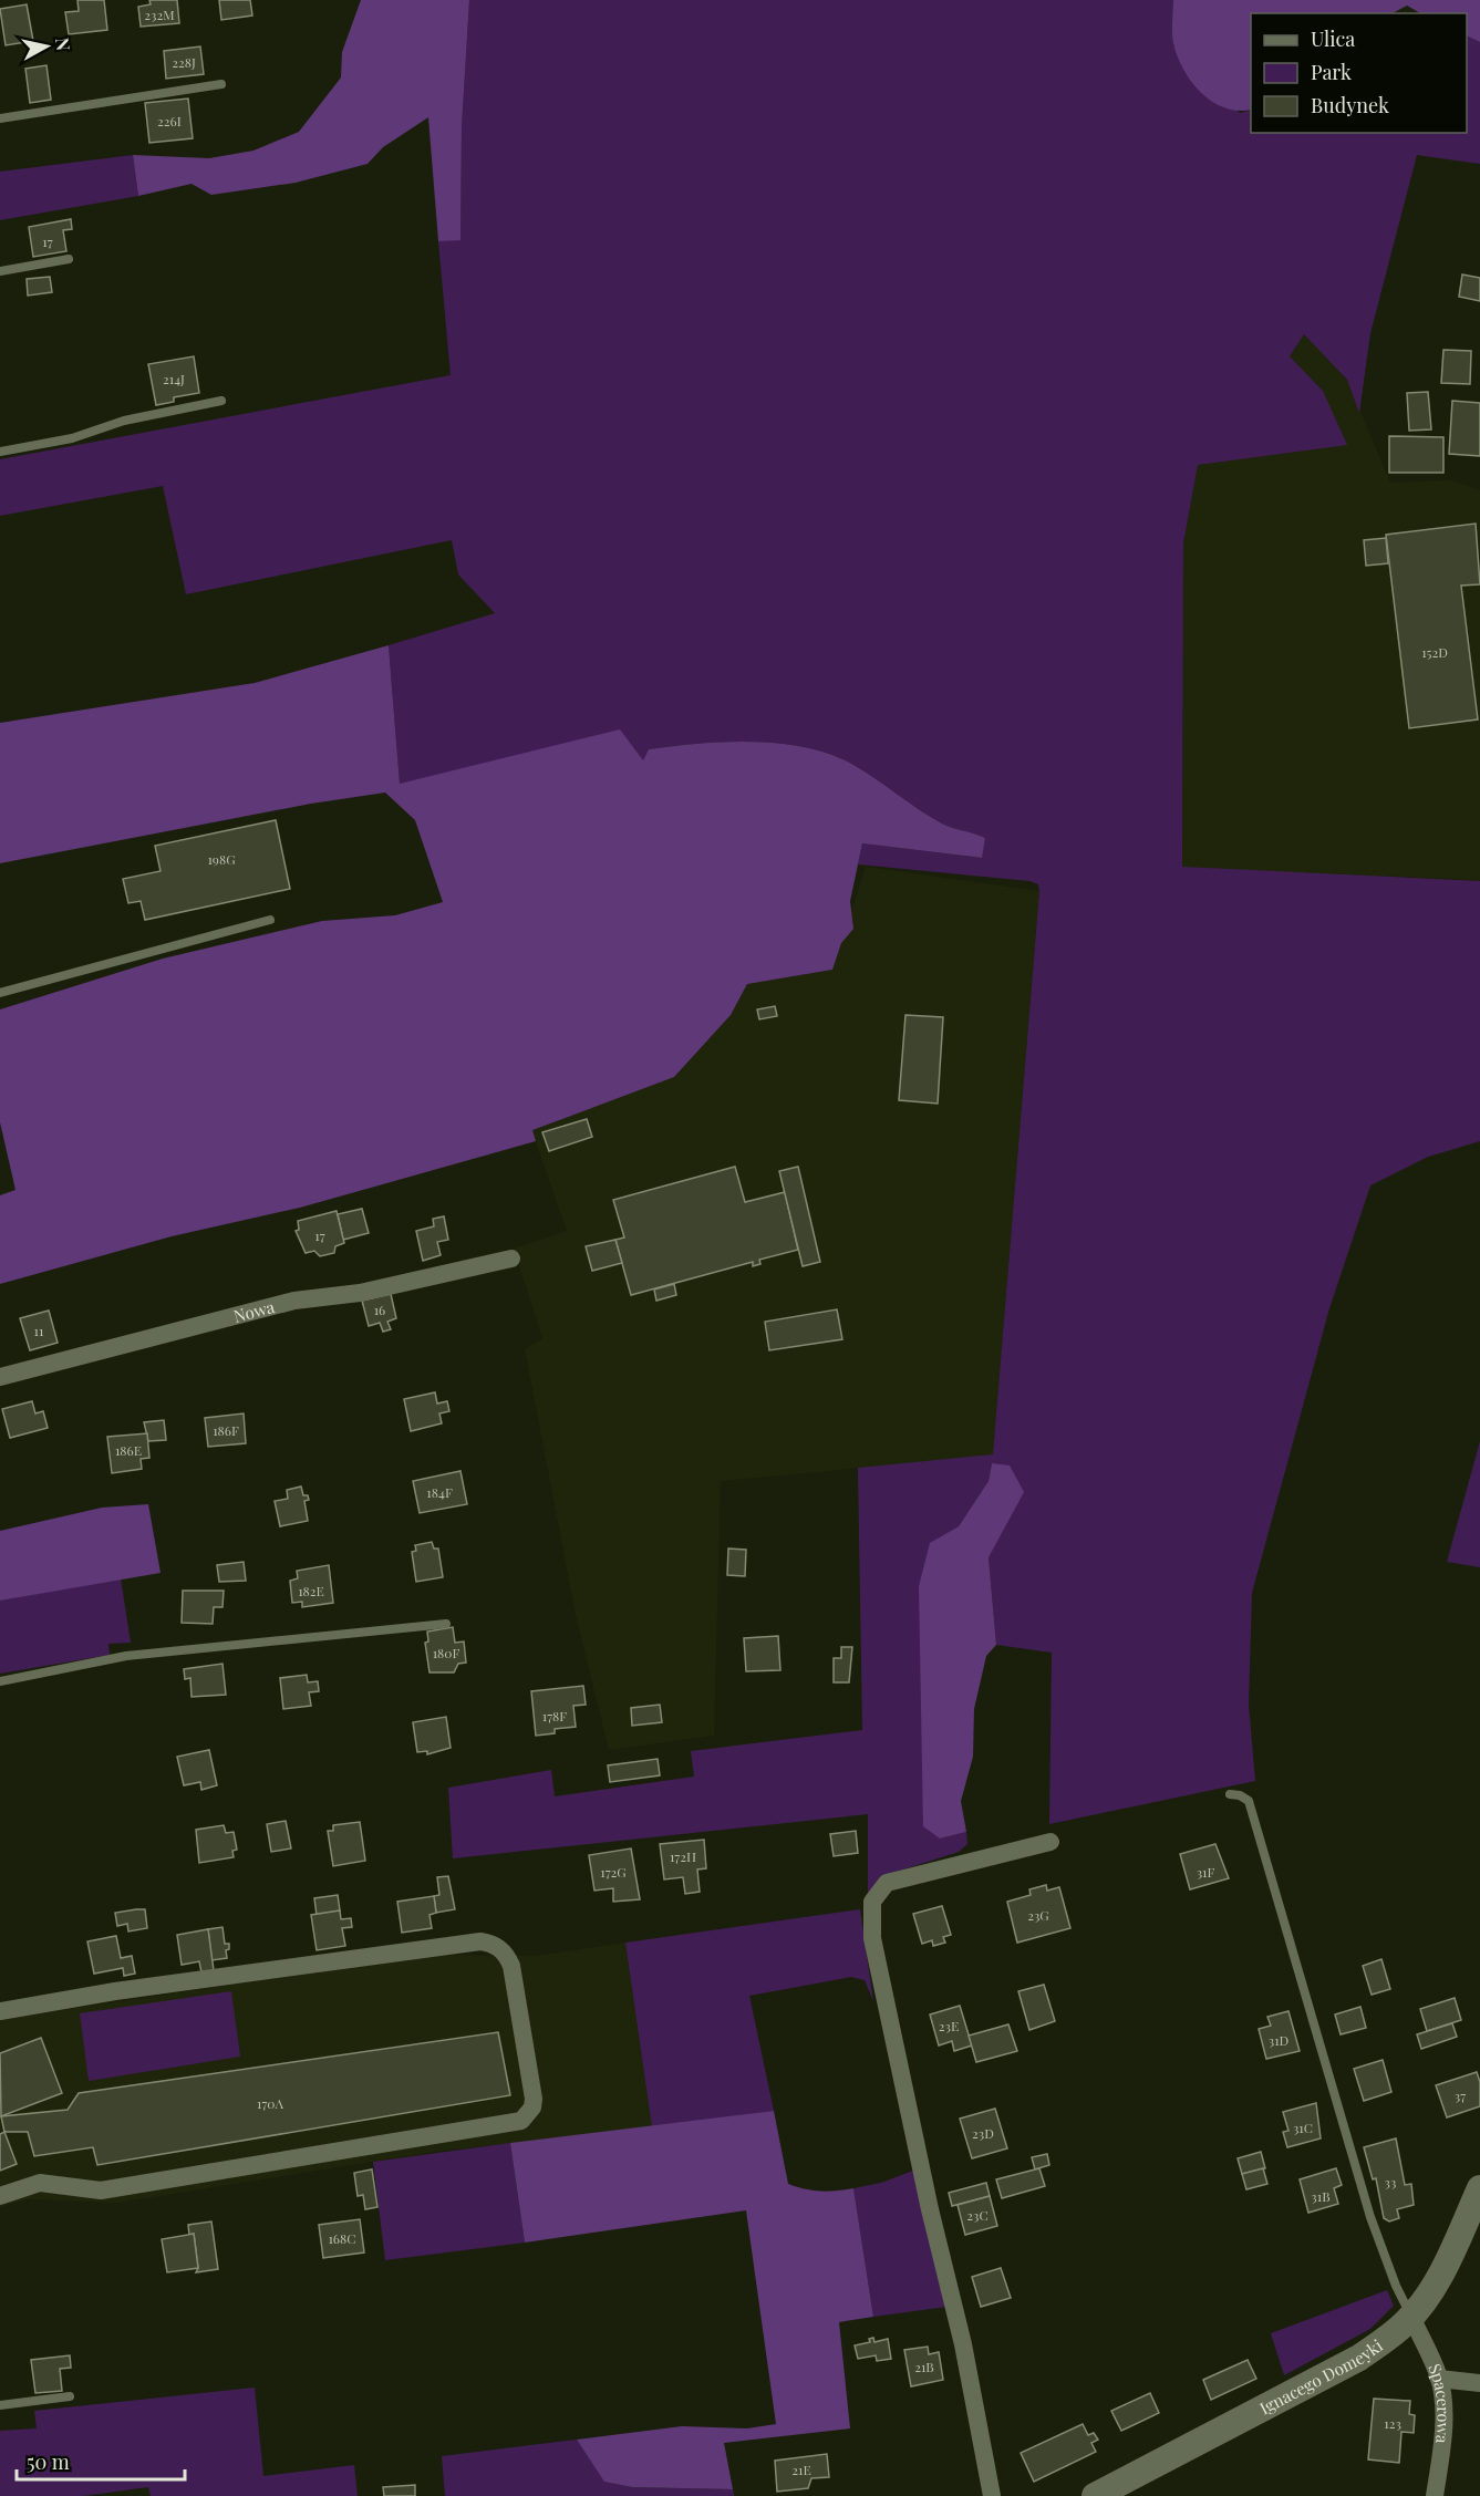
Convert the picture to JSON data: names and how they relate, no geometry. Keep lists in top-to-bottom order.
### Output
{
  "streets": {
    "street": ["Nowa", "Ignacego Domeyki", "Spacerowa"]
  },
  "crossings": [
    ["Ignacego Domeyki", "Spacerowa"]
  ],
  "house_numbers": [
    "232M",
    "228J",
    "226I",
    "17",
    "214J",
    "152D",
    "198G",
    "17",
    "16",
    "11",
    "186F",
    "186E",
    "184F",
    "182E",
    "180F",
    "178F",
    "172H",
    "172G",
    "31F",
    "23G",
    "23E",
    "31D",
    "37",
    "170A",
    "31C",
    "23D",
    "33",
    "31B",
    "23C",
    "168C",
    "21B",
    "123",
    "21E"
  ],
  "legend": ["Ulica", "Park", "Budynek"],
  "scale_bar": "50 m",
  "north": "right"
}
